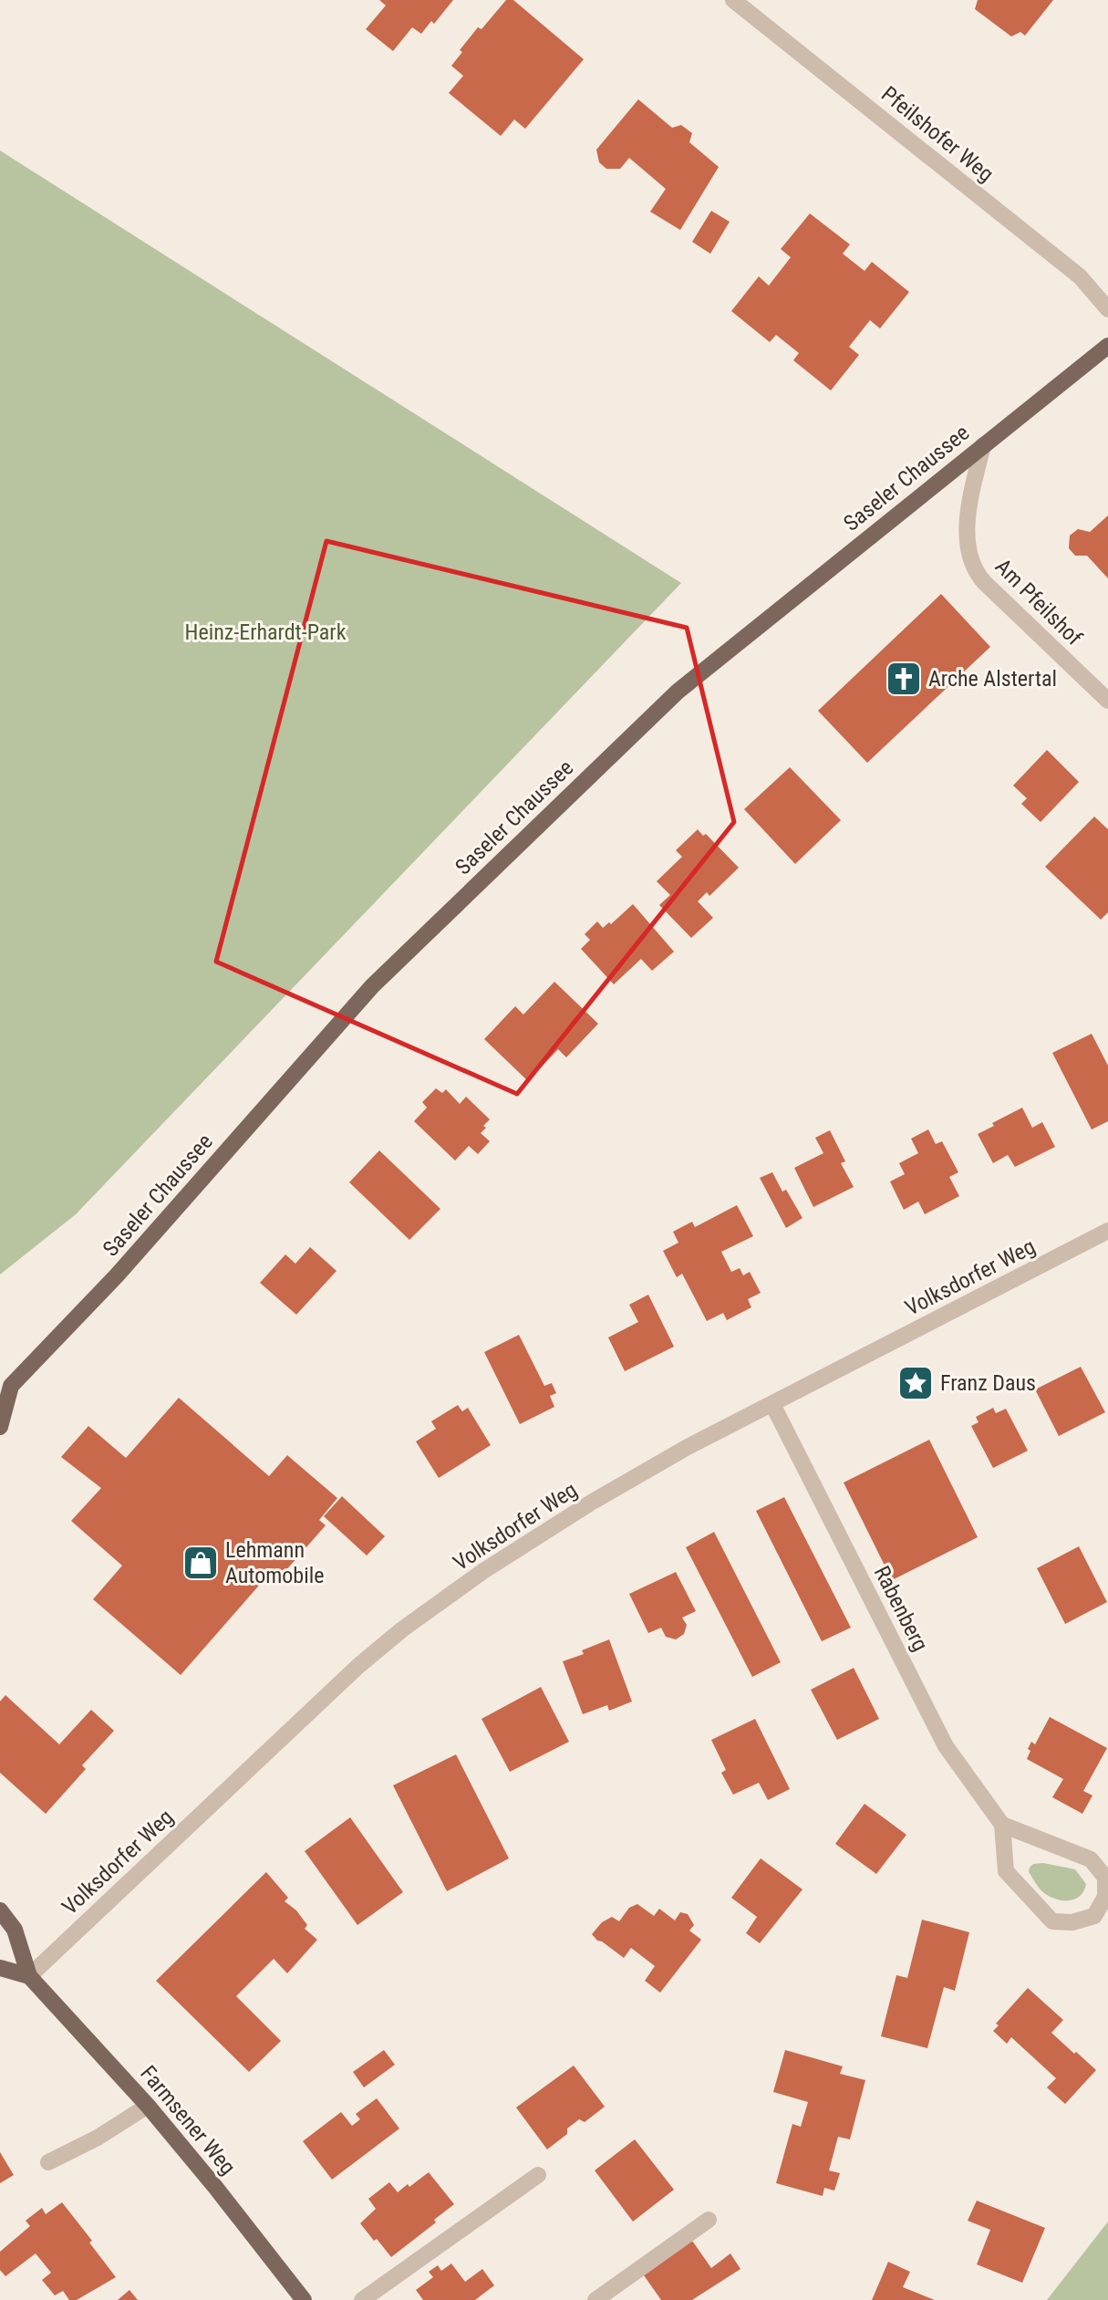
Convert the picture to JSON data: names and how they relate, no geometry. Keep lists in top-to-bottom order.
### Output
{
  "streets": {
    "main road": ["Saseler Chaussee", "Farmsener Weg"],
    "street": [
      "Pfeilshofer Weg",
      "Am Pfeilshof",
      "Volksdorfer Weg",
      "Rabenberg"
    ]
  },
  "crossings": [
    ["Saseler Chaussee", "Am Pfeilshof"],
    ["Volksdorfer Weg", "Rabenberg"],
    ["Volksdorfer Weg", "Farmsener Weg"]
  ],
  "parks": ["Heinz-Erhardt-Park"],
  "places": {
    "church": ["Arche Alstertal"],
    "place": ["Franz Daus"],
    "shop": ["Lehmann Automobile"]
  }
}
